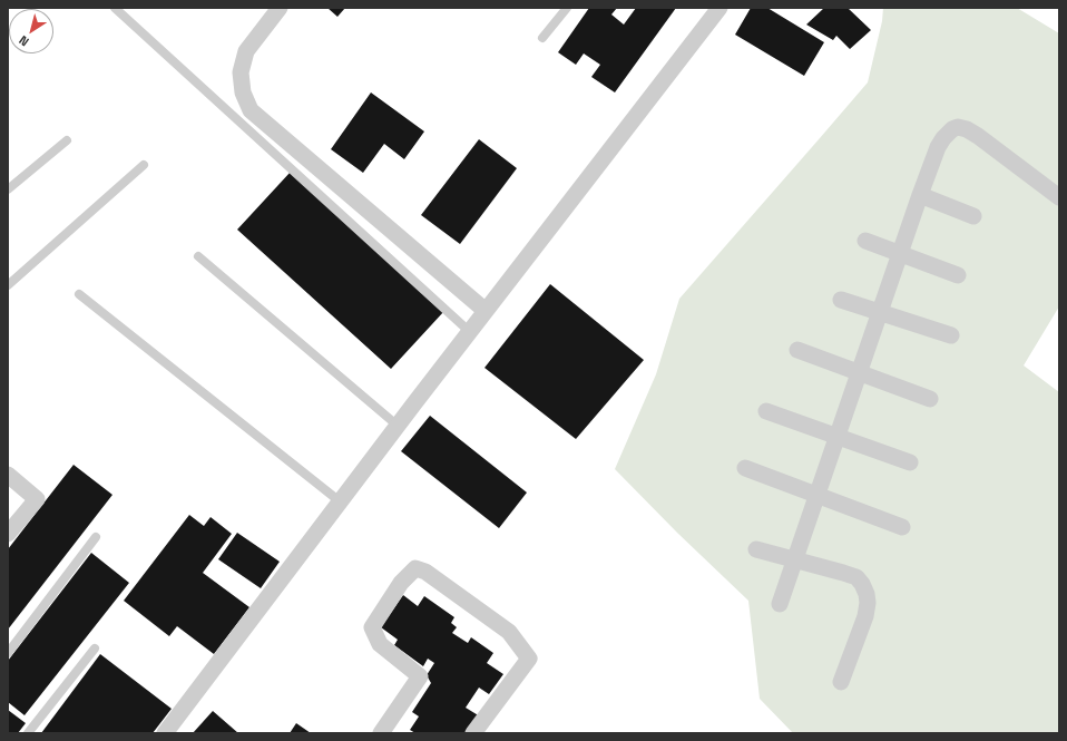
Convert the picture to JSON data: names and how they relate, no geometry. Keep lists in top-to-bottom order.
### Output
{
  "north": "bottom left"
}
